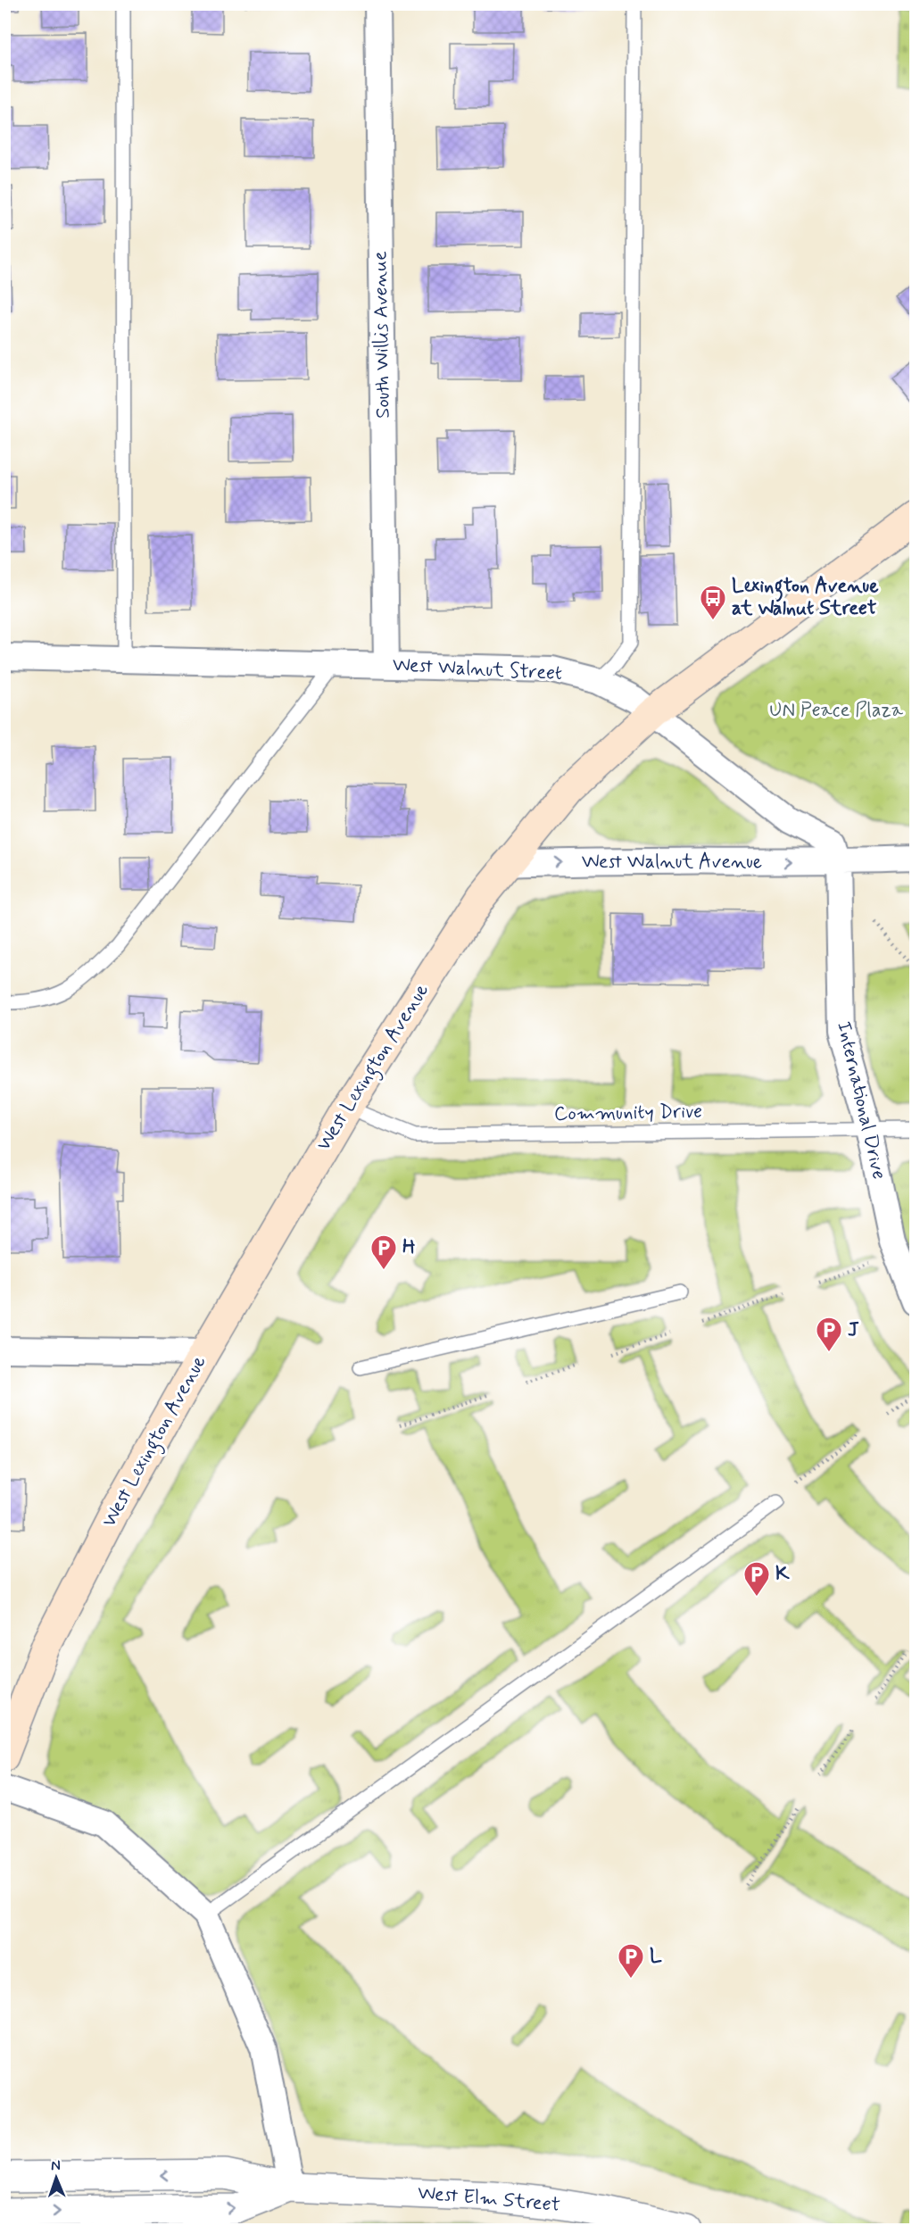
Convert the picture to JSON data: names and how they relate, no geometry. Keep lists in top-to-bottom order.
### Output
{
  "streets": {
    "main road": ["West Lexington Avenue"],
    "street": [
      "South Willis Avenue",
      "West Walnut Street",
      "West Walnut Avenue",
      "International Drive",
      "West Elm Street"
    ],
    "lane": ["Community Drive"]
  },
  "crossings": [
    ["South Willis Avenue", "West Walnut Street"],
    ["West Walnut Street", "West Walnut Avenue"],
    ["West Walnut Street", "West Lexington Avenue"],
    ["West Walnut Street", "International Drive"],
    ["West Walnut Avenue", "West Lexington Avenue"],
    ["West Walnut Avenue", "International Drive"],
    ["West Lexington Avenue", "Community Drive"],
    ["International Drive", "Community Drive"]
  ],
  "one_way": ["West Walnut Avenue"],
  "parks": ["UN Peace Plaza"],
  "places": {
    "bus stop": ["Lexington Avenue at Walnut Street"],
    "parking": [
      "H",
      "J",
      "K",
      "L"
    ]
  },
  "north": "top"
}
